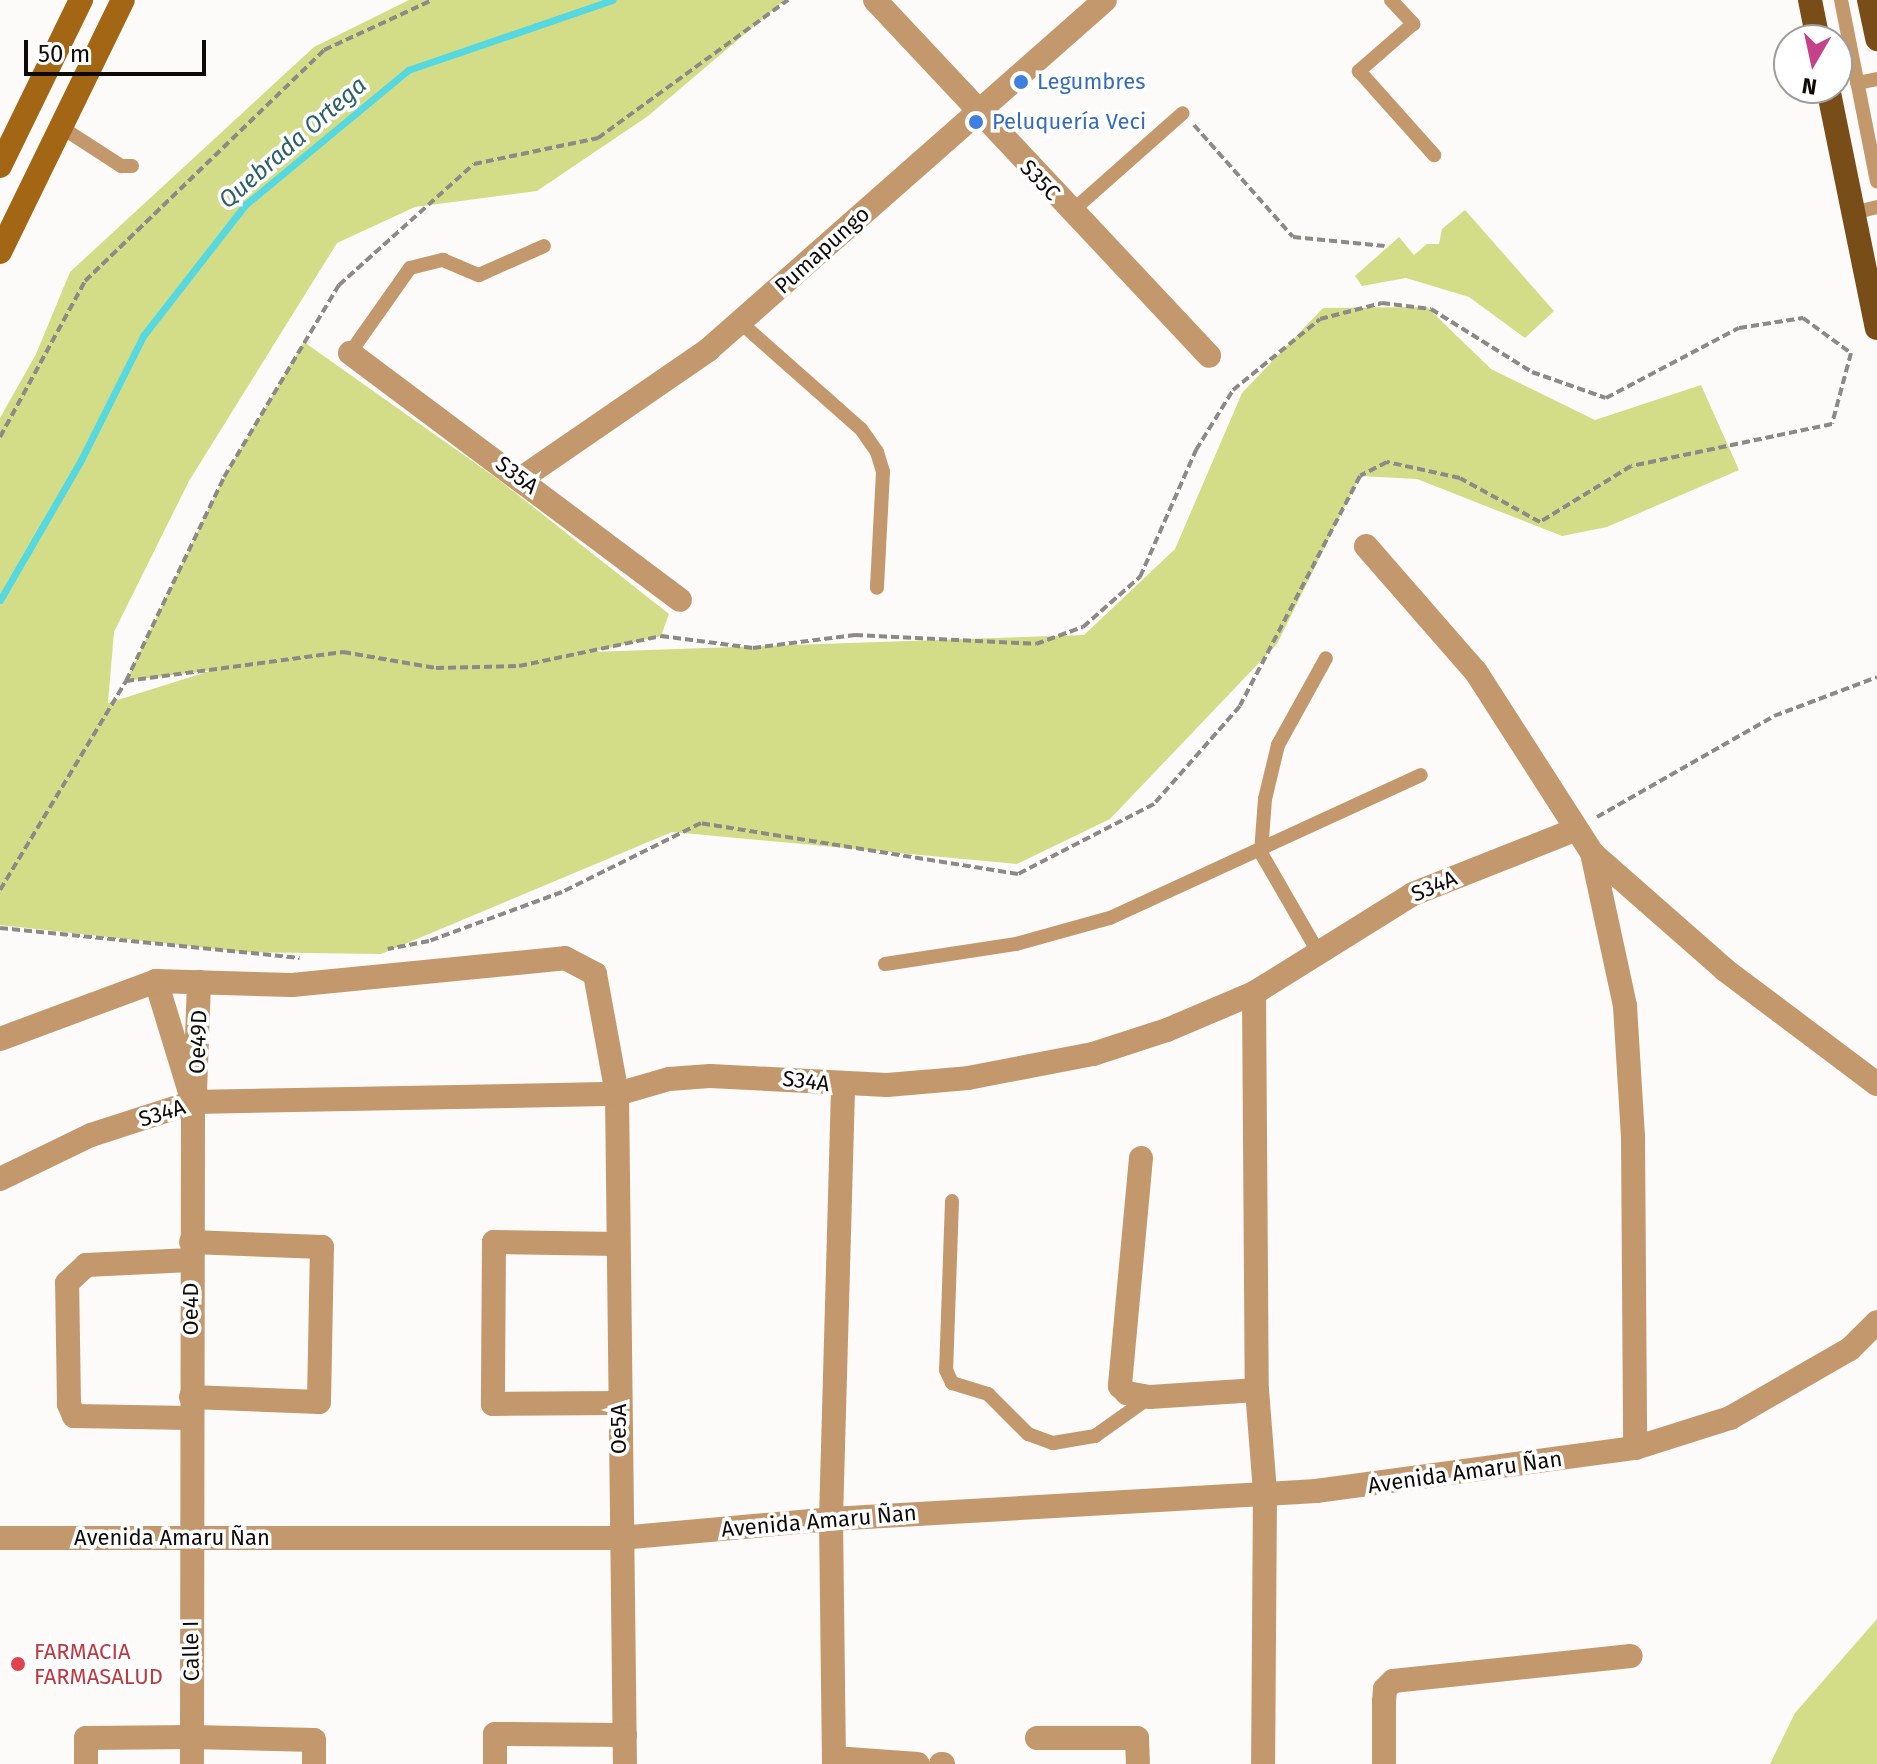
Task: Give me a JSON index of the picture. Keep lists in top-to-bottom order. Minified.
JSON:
{"streets":{"street":["S35C","Pumapungo","S35A","S34A","Oe49D","Oe4D","Oe5A","Avenida Amaru Ñan","Calle I"]},"crossings":[["S35C","Pumapungo"],["Pumapungo","S35A"],["S34A","Oe49D"],["S34A","Oe4D"],["S34A","Oe5A"],["Oe49D","Oe4D"],["Oe49D","Oe5A"],["Oe4D","Avenida Amaru Ñan"],["Oe4D","Calle I"],["Oe5A","Avenida Amaru Ñan"],["Avenida Amaru Ñan","Calle I"]],"water":["Quebrada Ortega"],"places":["Legumbres","Peluquería Veci","FARMACIA FARMASALUD"],"scale_bar":"50 m","north":"bottom"}
